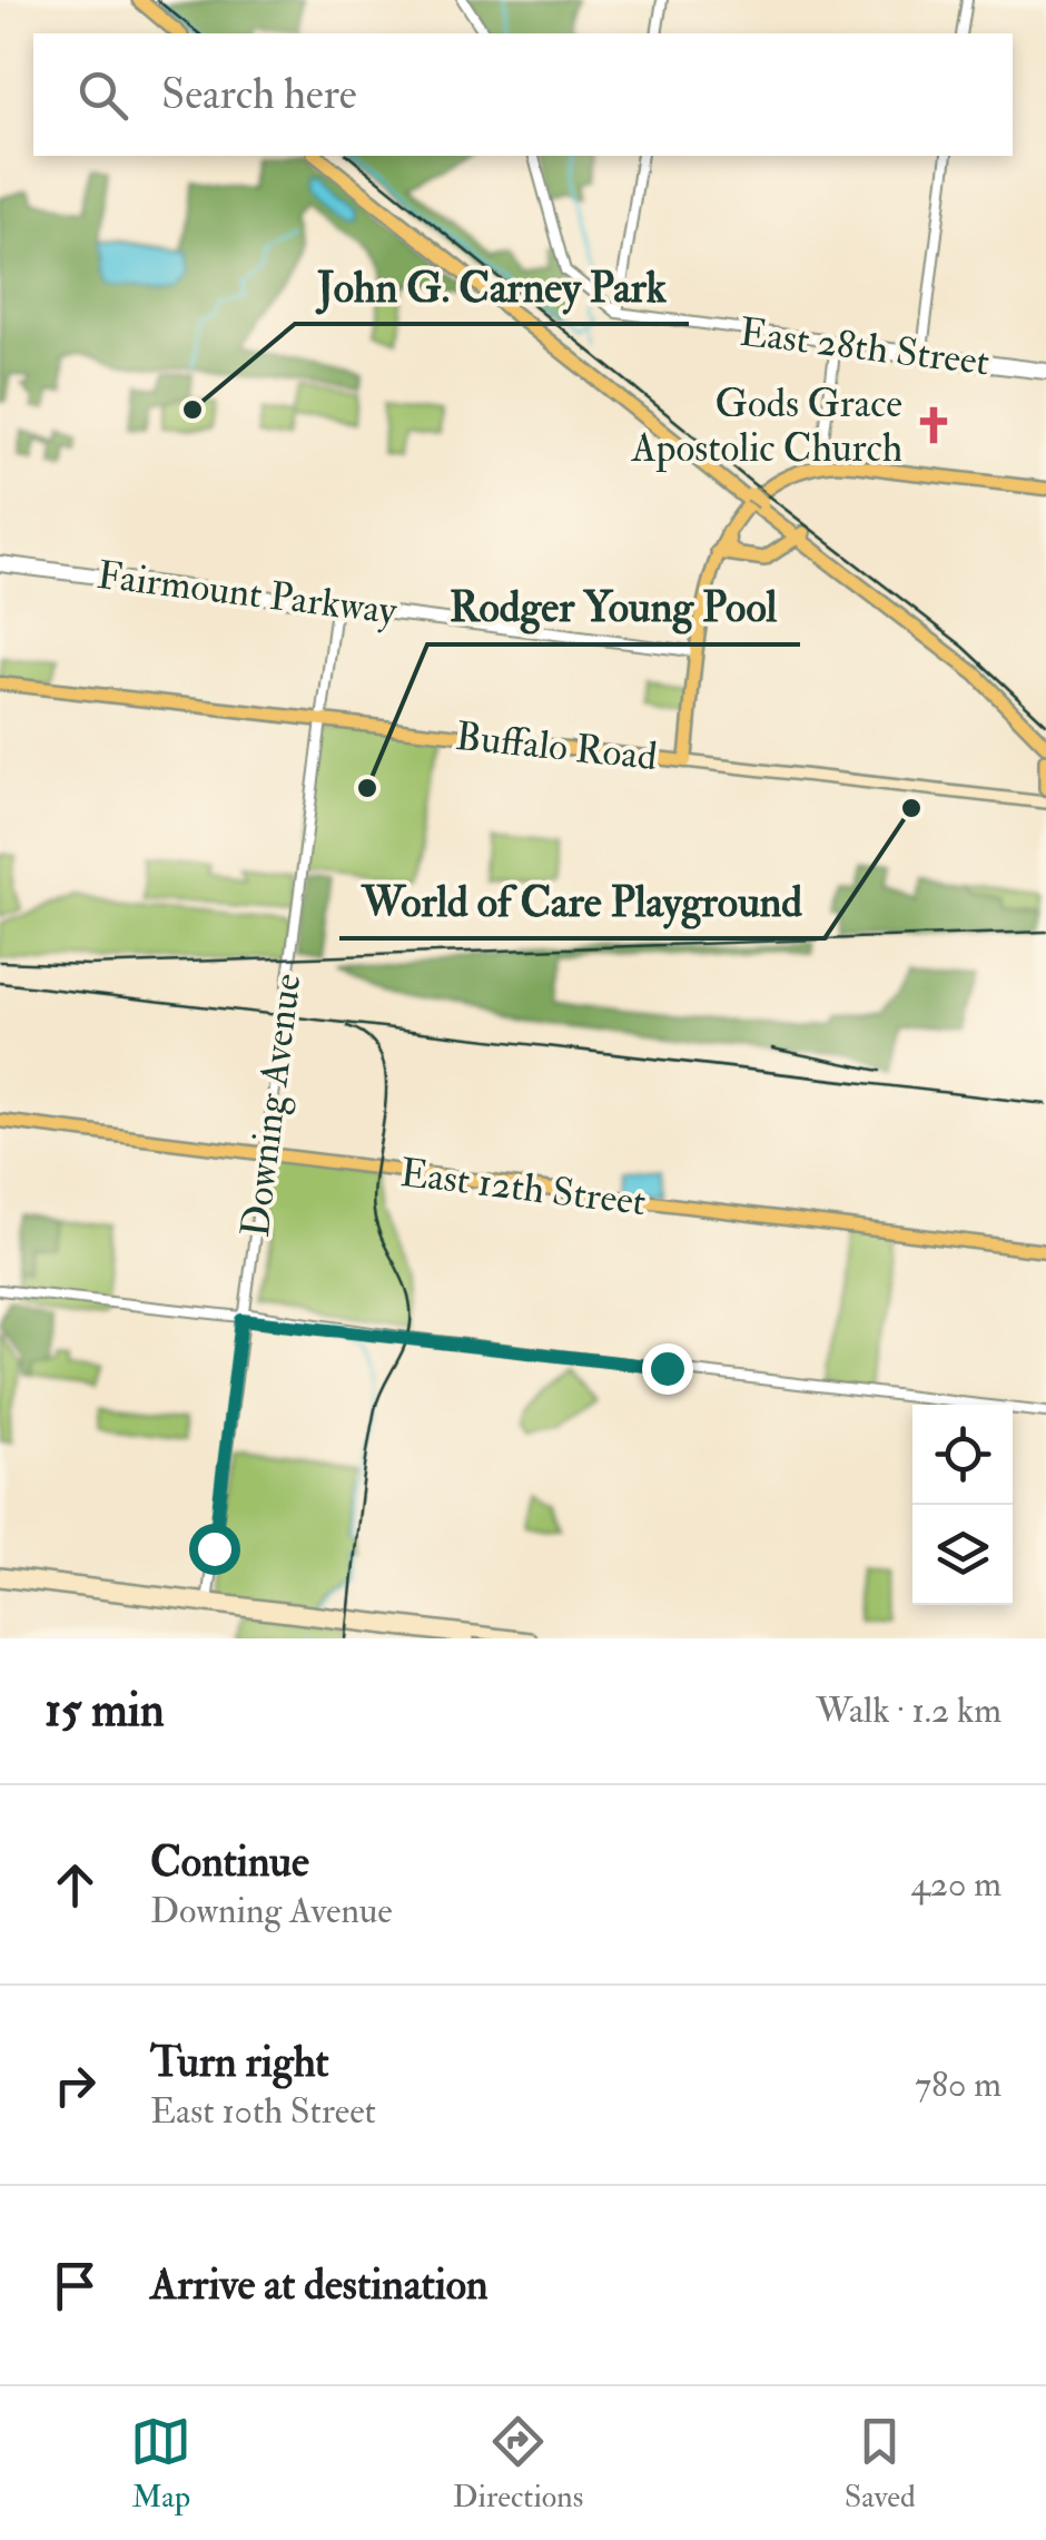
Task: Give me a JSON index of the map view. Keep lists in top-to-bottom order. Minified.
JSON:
{"streets":{"main road":["Buffalo Road","East 12th Street"],"street":["East 28th Street","Fairmount Parkway","Downing Avenue"]},"crossings":[["Fairmount Parkway","Downing Avenue"],["Buffalo Road","Downing Avenue"],["Downing Avenue","East 12th Street"]],"places":{"other":["John G. Carney Park","Rodger Young Pool","World of Care Playground"],"church":["Gods Grace Apostolic Church"]},"page":{"search":"Search here","heading":["15 min","Walk · 1.2 km"],"list":[["Continue","Downing Avenue","420 m"],["Turn right","East 10th Street","780 m"],"Arrive at destination"],"nav":["Map","Directions","Saved"]}}
